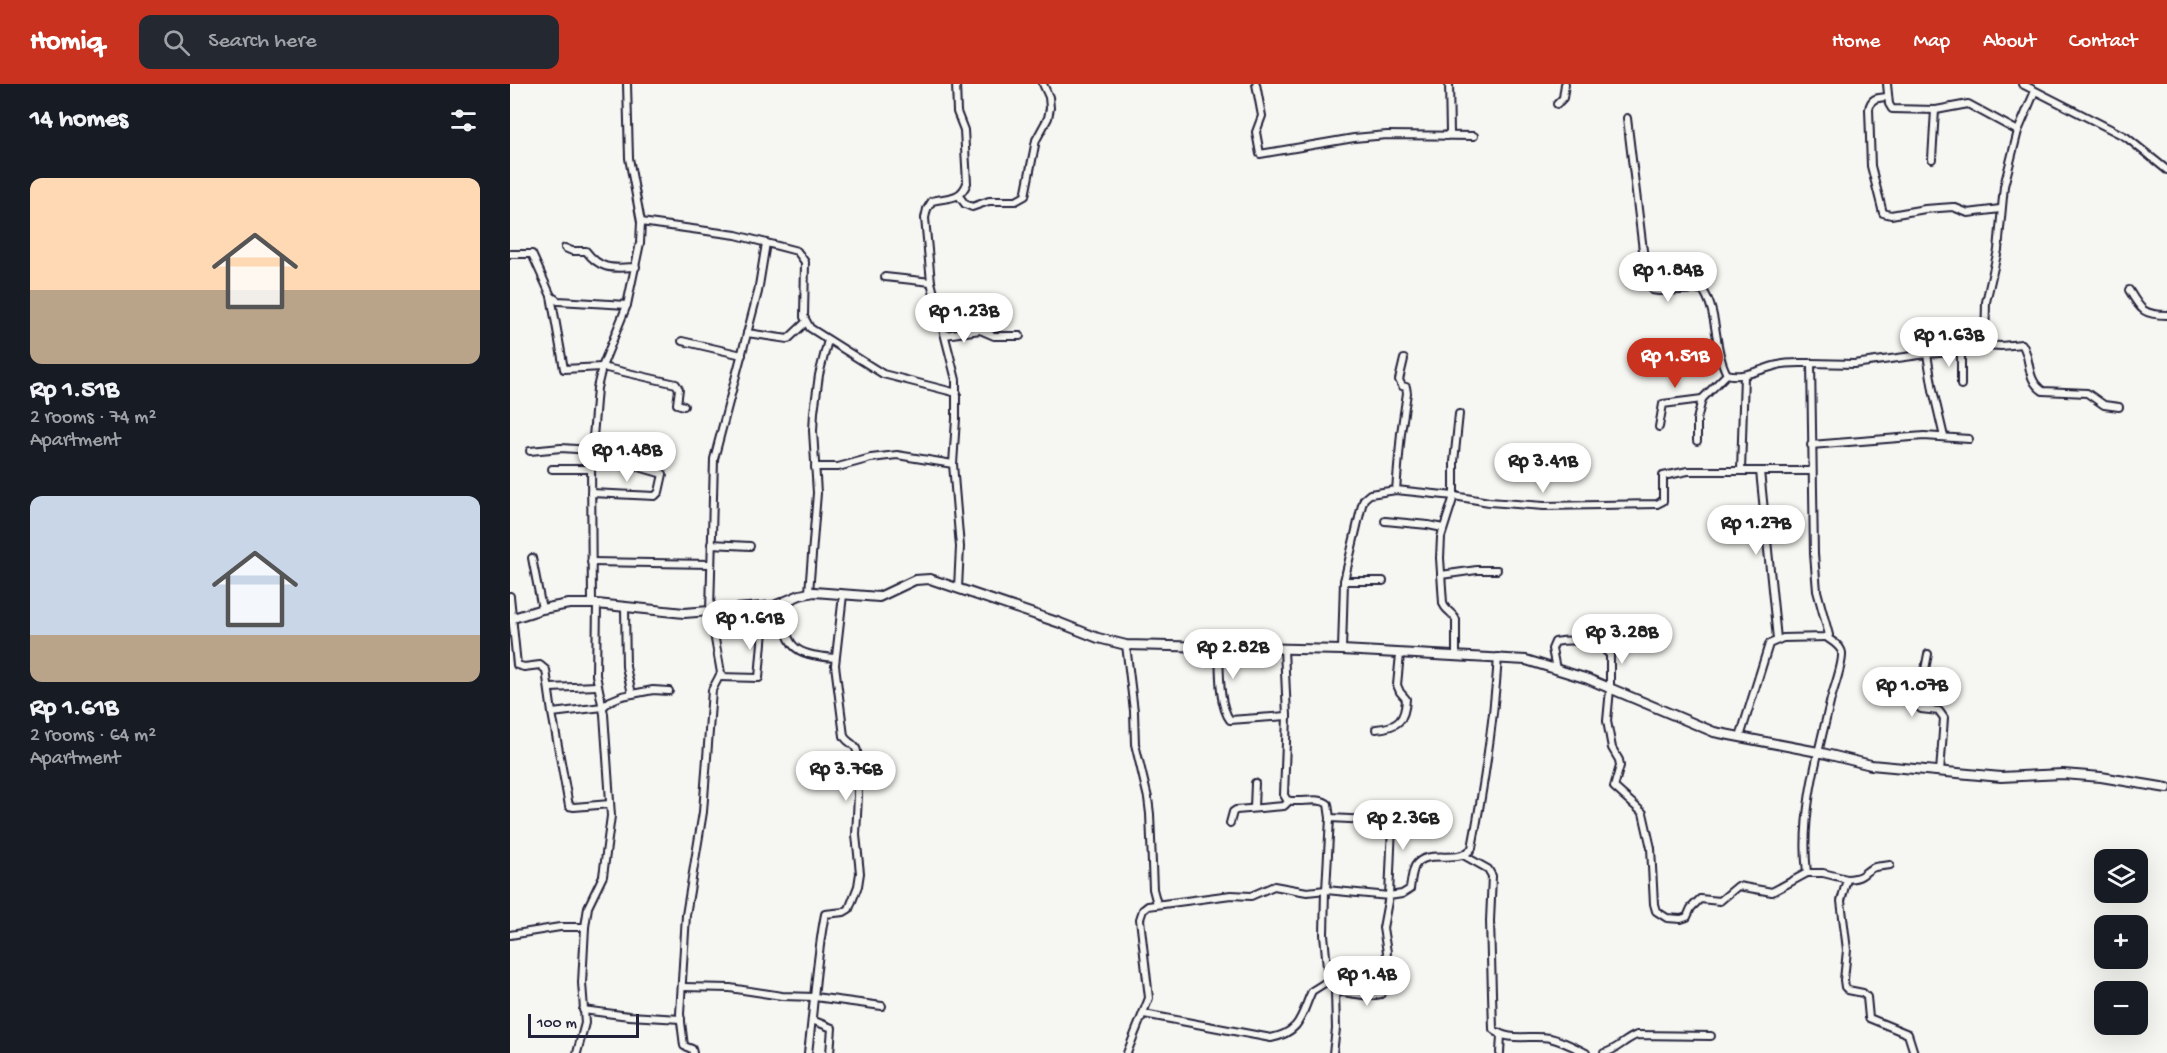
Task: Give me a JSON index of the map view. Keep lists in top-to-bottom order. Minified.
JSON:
{"scale_bar":"100 m","page":{"header":"Homiq","search":"Search here","nav":["Home","Map","About","Contact"],"heading":"14 homes","list":[{"name":"Rp 1.51B","note":"2 rooms · 74 m² · Apartment"},{"name":"Rp 1.61B","note":"2 rooms · 64 m² · Apartment"}],"price":["Rp 1.84B","Rp 1.23B","Rp 1.63B","Rp 1.51B","Rp 1.48B","Rp 3.41B","Rp 1.27B","Rp 1.61B","Rp 3.28B","Rp 2.82B","Rp 1.07B","Rp 3.76B","Rp 2.36B","Rp 1.4B"],"map_buttons":["+","−"],"scale":"100 m"}}
